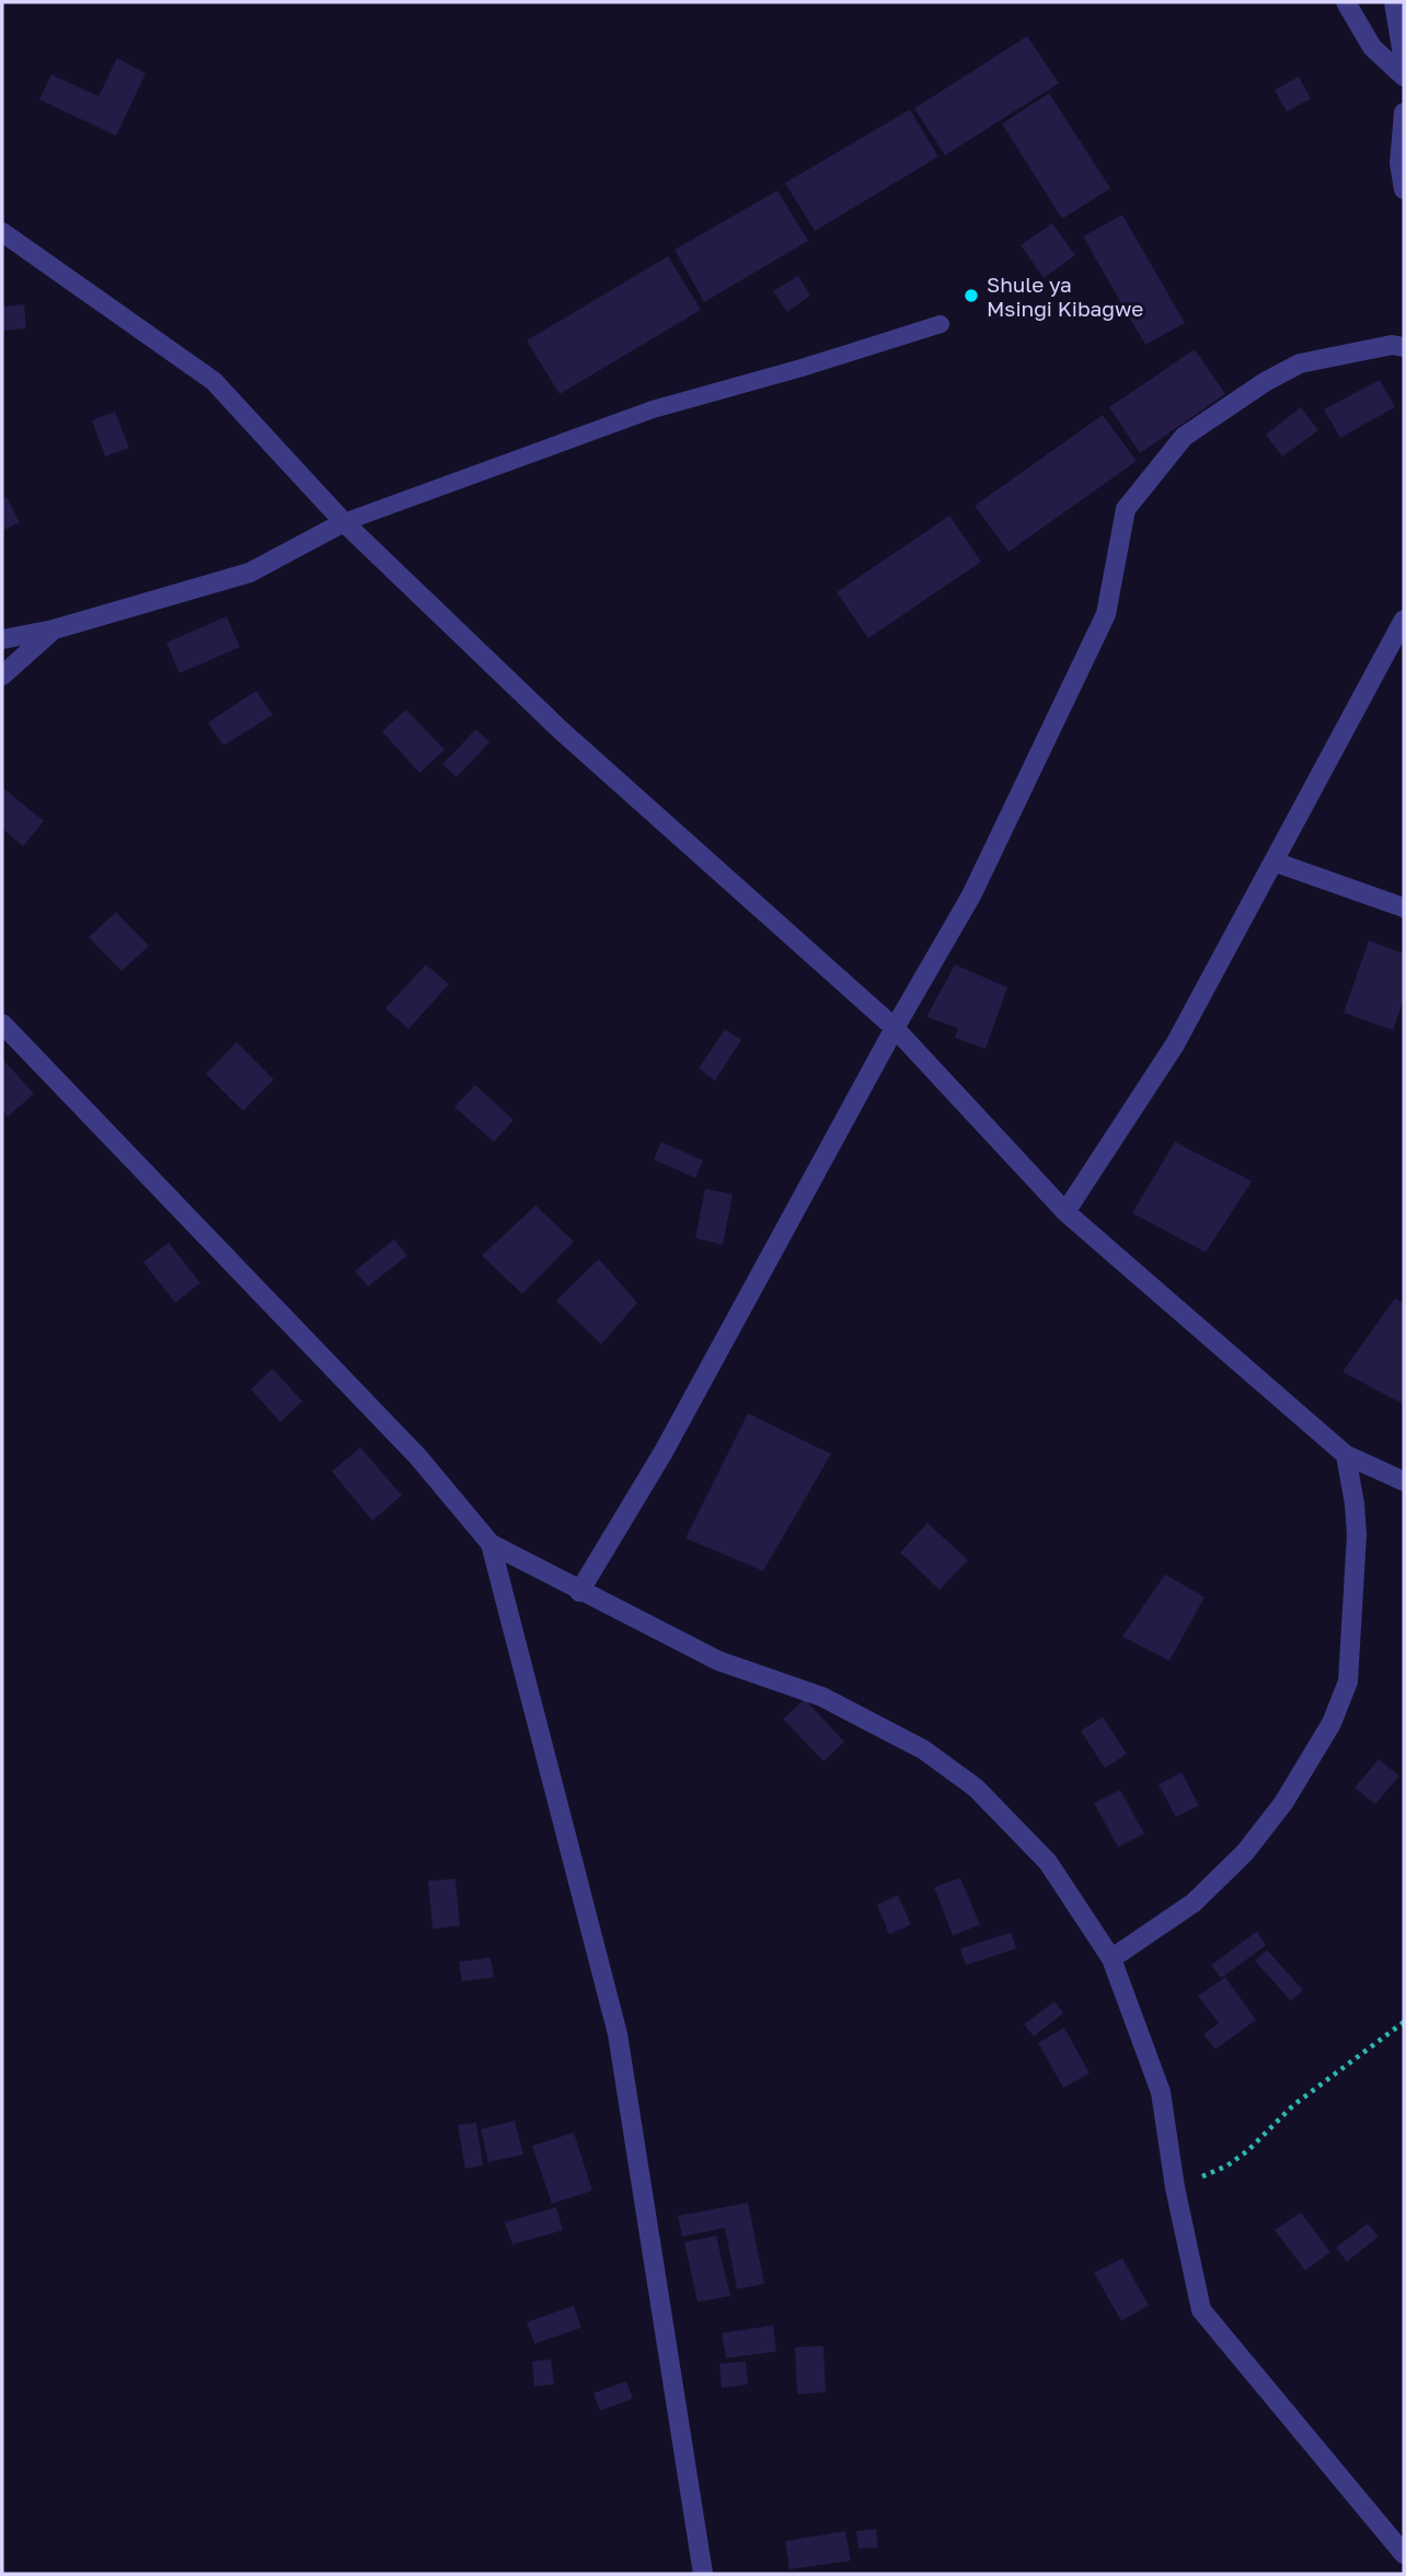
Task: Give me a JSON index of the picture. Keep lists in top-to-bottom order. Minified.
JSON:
{"places":["Shule ya Msingi Kibagwe"]}
